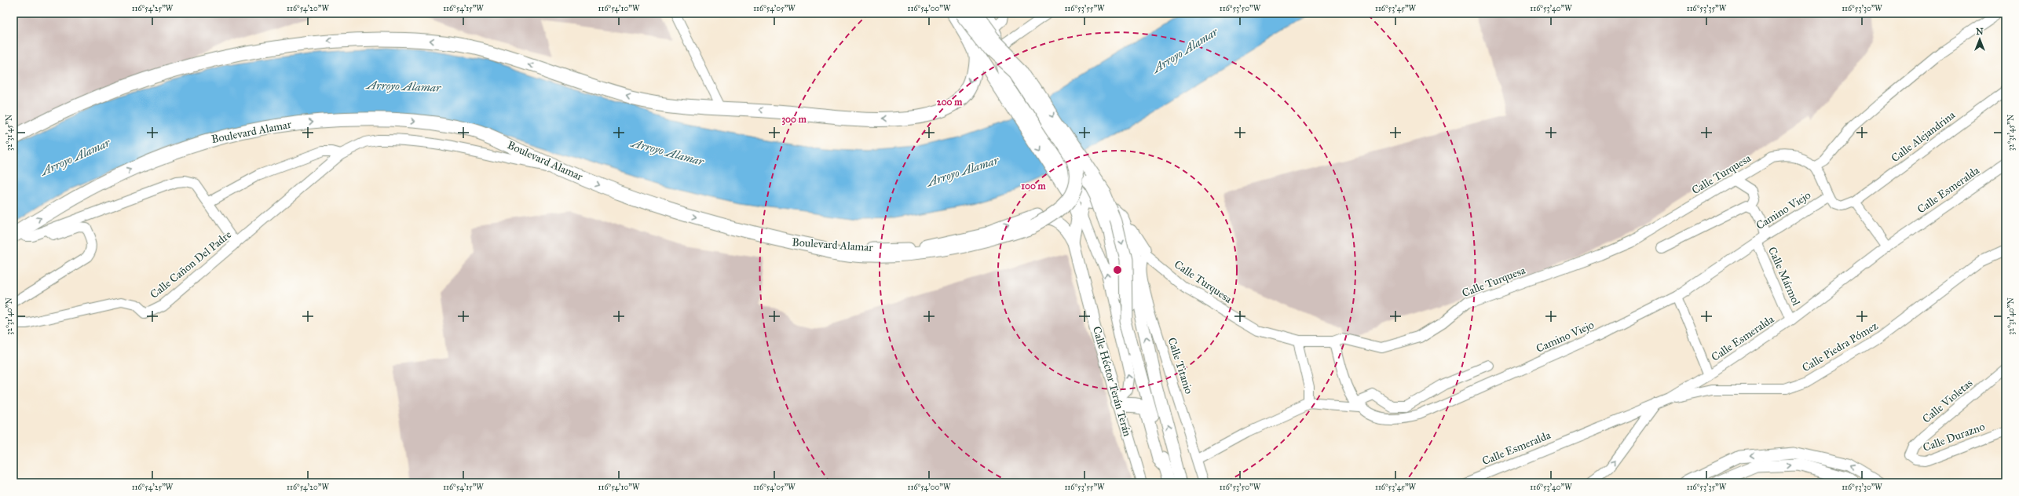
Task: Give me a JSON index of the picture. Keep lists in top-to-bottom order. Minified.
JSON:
{"streets":{"highway":["Boulevard Alamar"],"main road":["Calle Héctor Terán Terán"],"street":["Calle Alejandrina","Calle Turquesa","Calle Esmeralda","Camino Viejo","Calle Cañon Del Padre","Calle Mármol","Calle Piedra Pómez","Calle Titanio","Calle Violetas","Calle Durazno"]},"crossings":[["Boulevard Alamar","Calle Cañon Del Padre"],["Boulevard Alamar","Calle Héctor Terán Terán"],["Calle Alejandrina","Camino Viejo"],["Calle Turquesa","Calle Titanio"],["Calle Esmeralda","Calle Mármol"],["Calle Esmeralda","Calle Piedra Pómez"],["Camino Viejo","Calle Mármol"],["Calle Violetas","Calle Durazno"]],"water":["Arroyo Alamar"],"north":"top","coordinates":["116°54'25\"W","116°54'20\"W","116°54'15\"W","116°54'10\"W","116°54'05\"W","116°54'00\"W","116°53'55\"W","116°53'50\"W","116°53'45\"W","116°53'40\"W","116°53'35\"W","116°53'30\"W","32°31'45\"N","32°31'40\"N"],"rings":["200 m","300 m","100 m"]}
